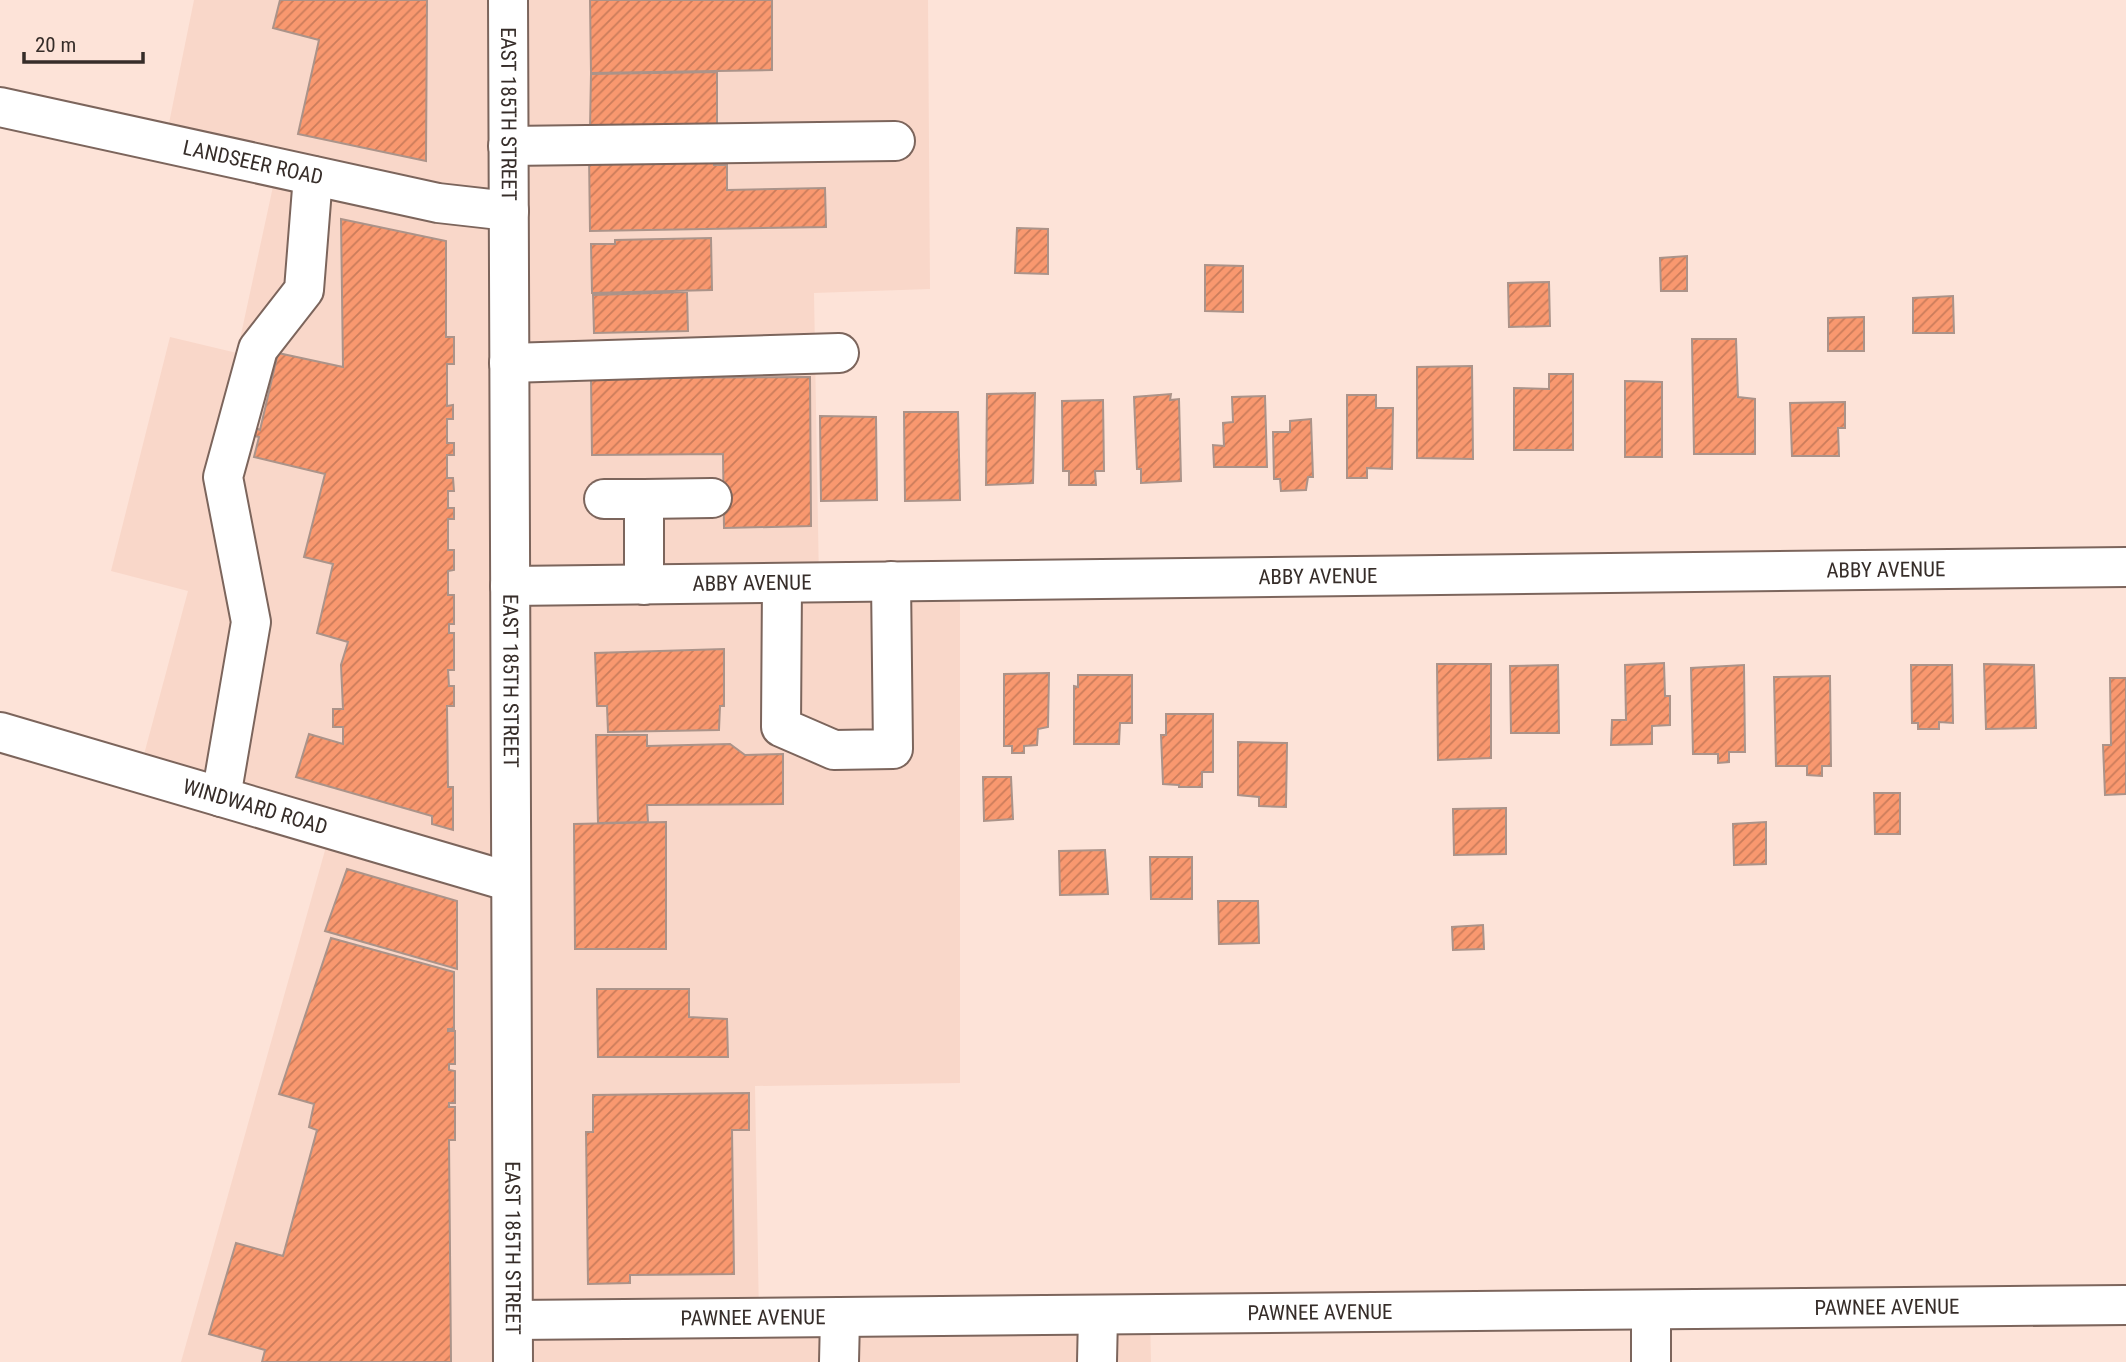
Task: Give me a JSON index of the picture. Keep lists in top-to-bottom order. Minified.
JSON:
{"streets":{"street":["EAST 185TH STREET","LANDSEER ROAD","ABBY AVENUE","WINDWARD ROAD","PAWNEE AVENUE"]},"crossings":[["EAST 185TH STREET","LANDSEER ROAD"],["EAST 185TH STREET","ABBY AVENUE"],["EAST 185TH STREET","WINDWARD ROAD"],["EAST 185TH STREET","PAWNEE AVENUE"]],"scale_bar":"20 m"}
